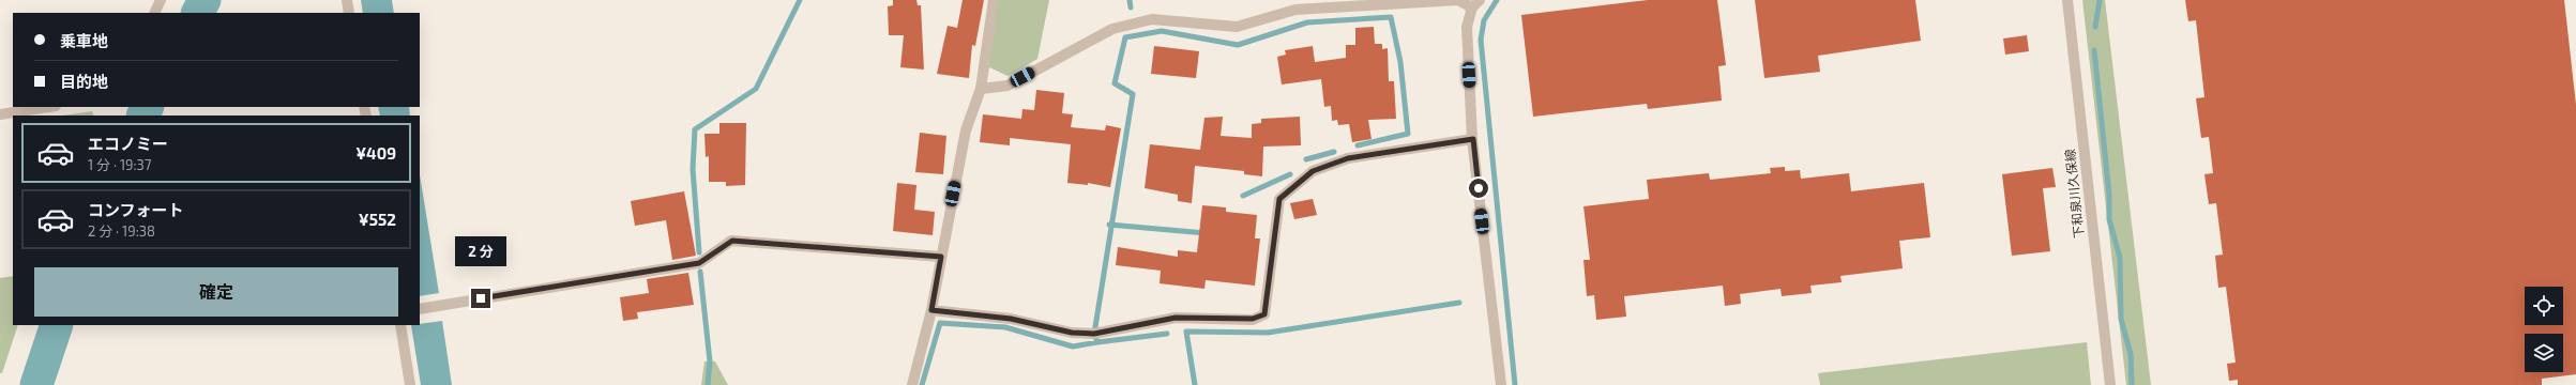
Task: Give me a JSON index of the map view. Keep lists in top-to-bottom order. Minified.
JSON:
{"streets":{"street":["下和泉川久保線"]},"page":{"banner":["乗車地","目的地"],"list":[{"name":"エコノミー","note":"1 分 · 19:37","value":"¥409"},{"name":"コンフォート","note":"2 分 · 19:38","value":"¥552"}],"bubble":"2 分","buttons":"確定"}}
